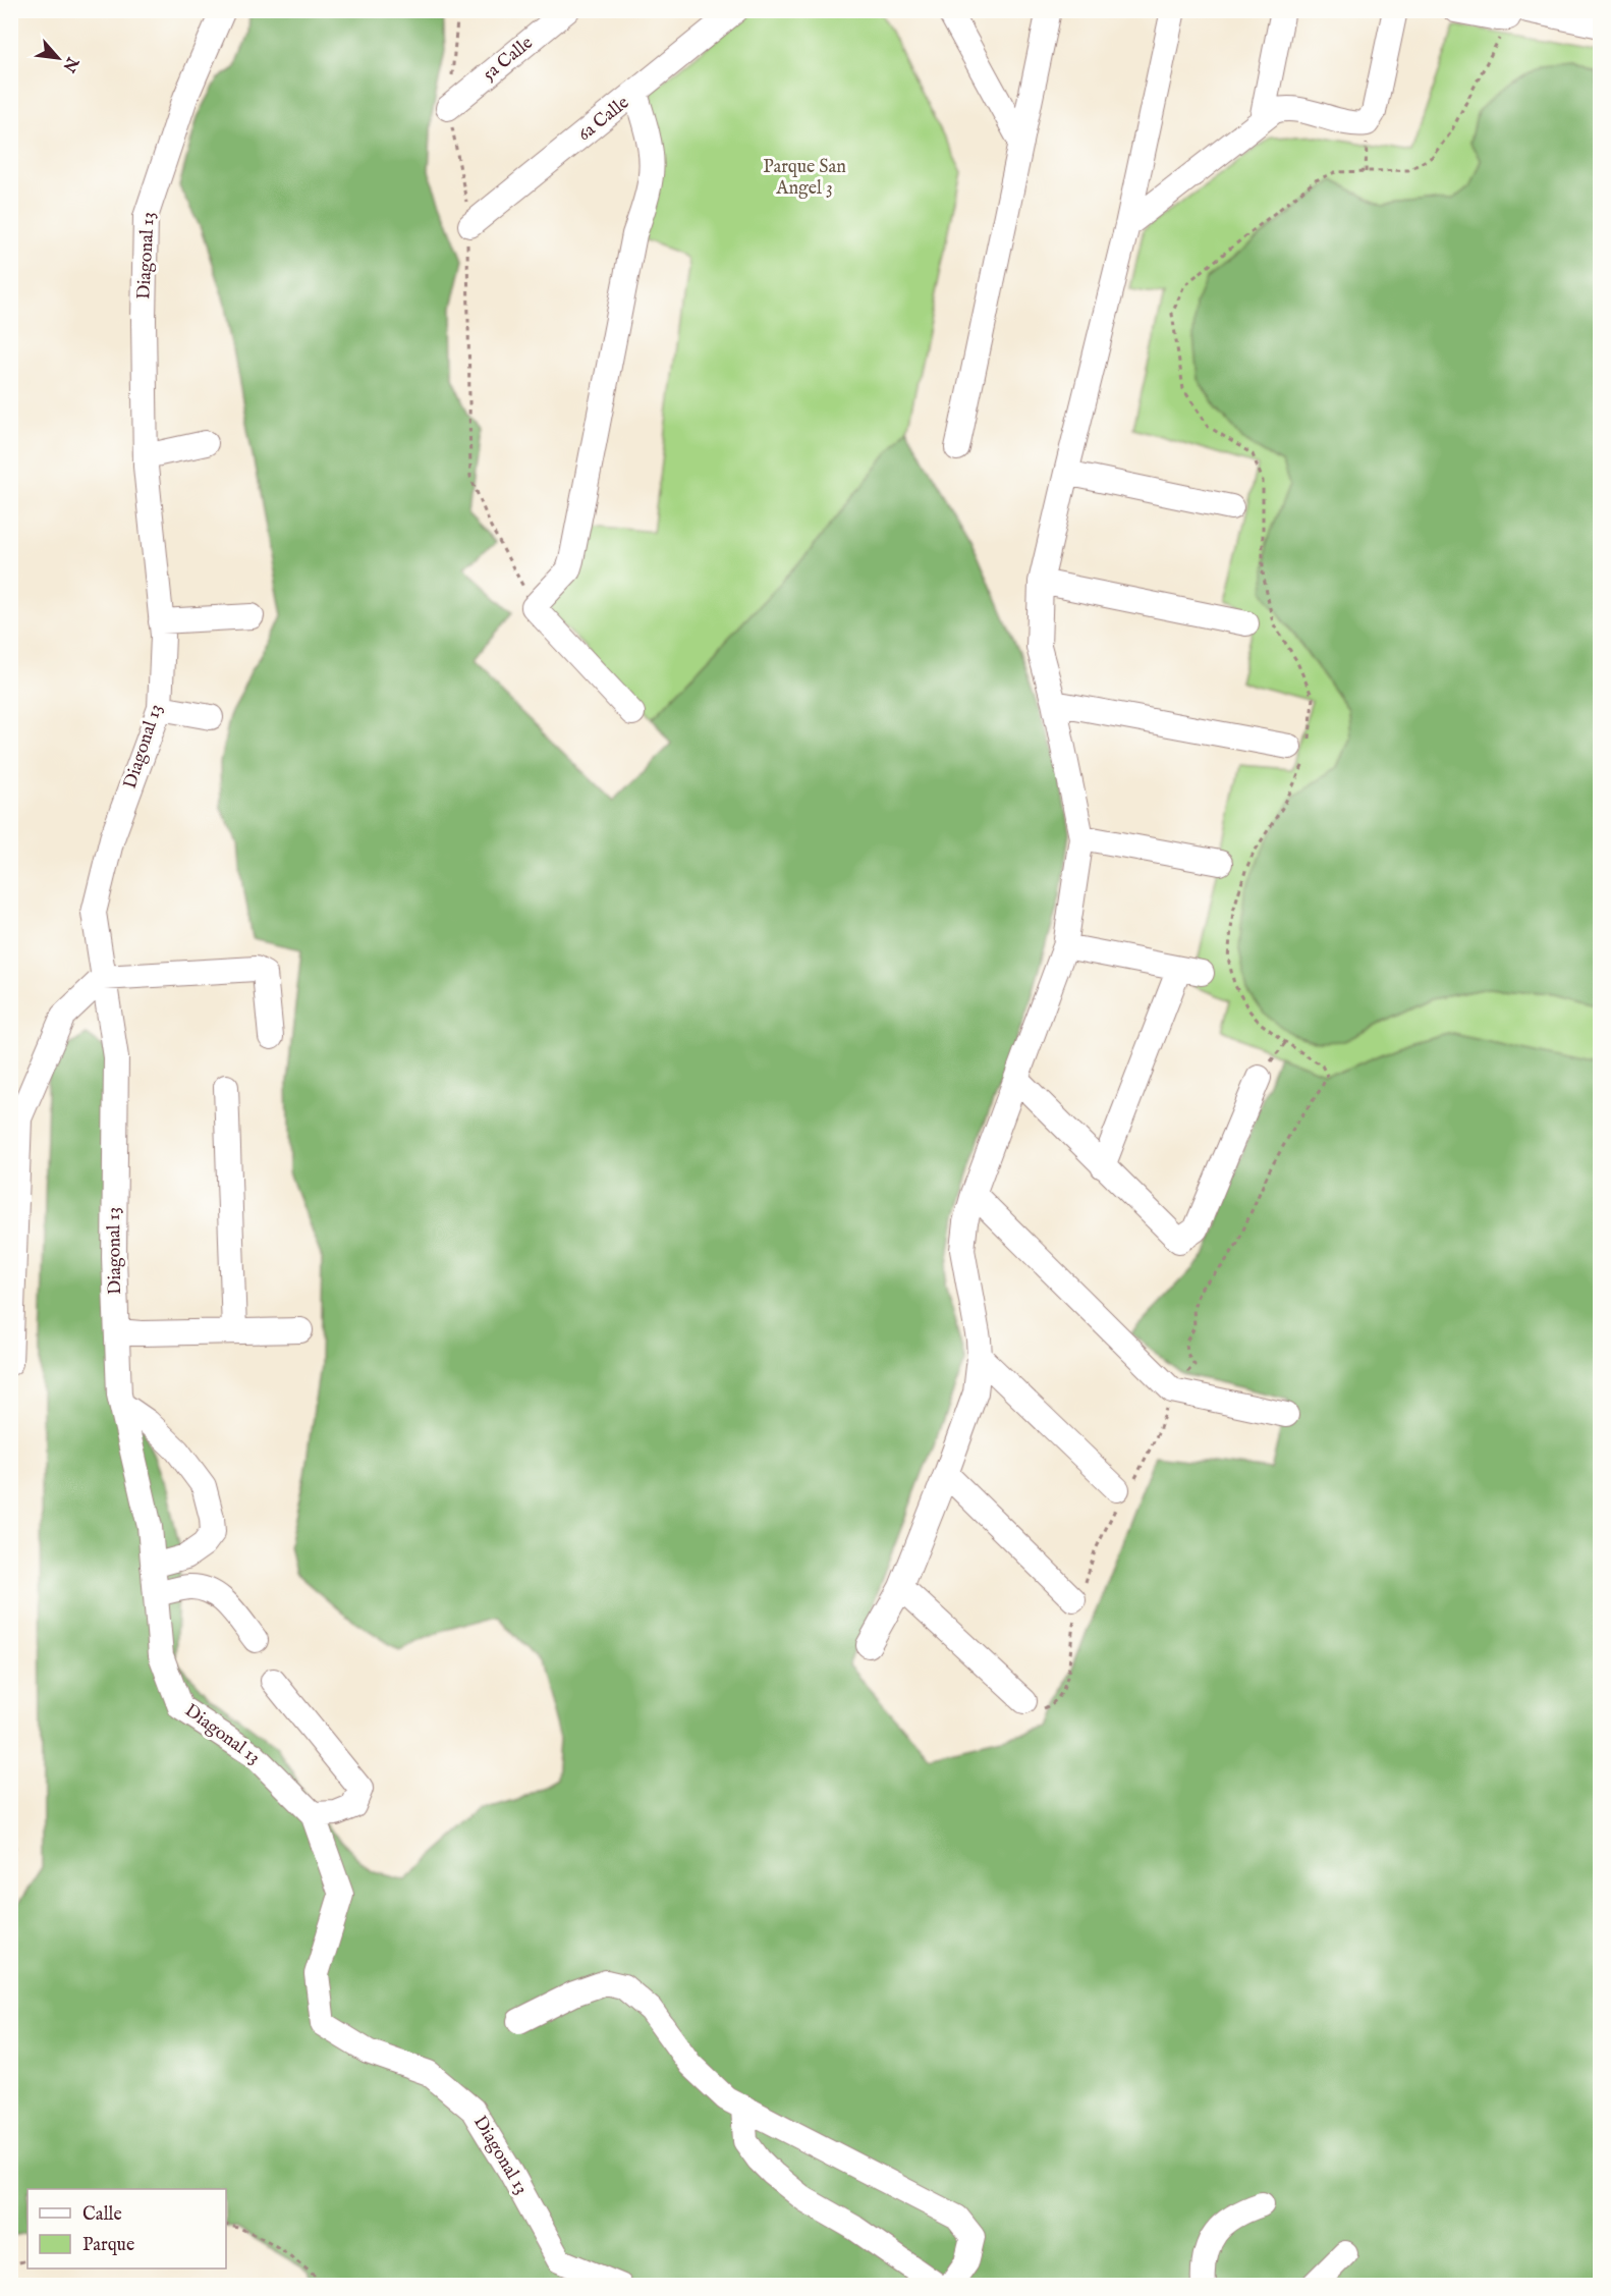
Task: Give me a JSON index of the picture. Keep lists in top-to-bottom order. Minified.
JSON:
{"streets":{"street":["5a Calle","6a Calle","Diagonal 13"]},"parks":["Parque San Angel 3"],"legend":["Calle","Parque"],"north":"bottom right"}
